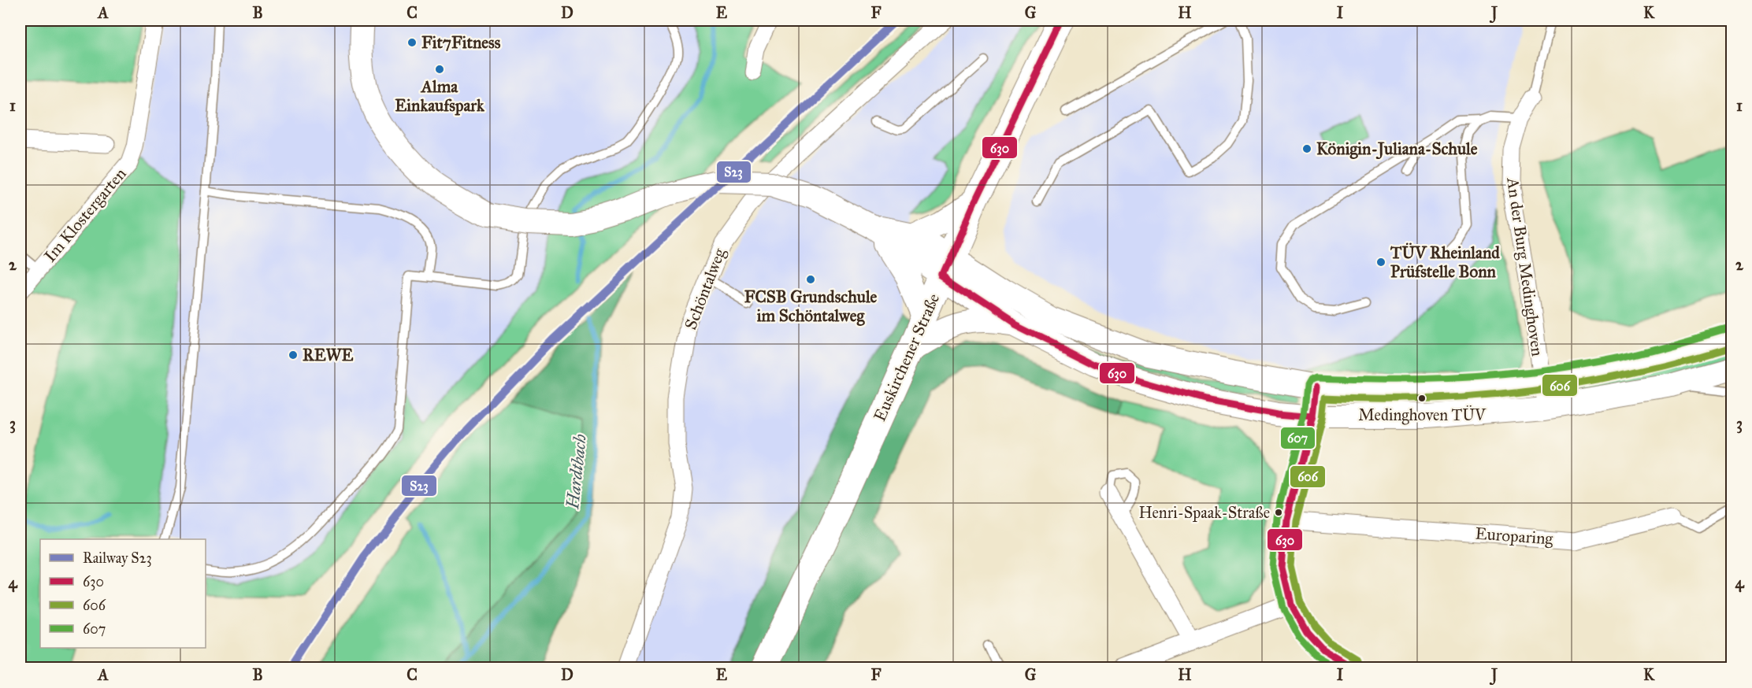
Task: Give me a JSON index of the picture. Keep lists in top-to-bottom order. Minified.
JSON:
{"streets":{"main road":["Euskirchener Straße"],"street":["Im Klostergarten","An der Burg Medinghoven","Schöntalweg","Europaring"]},"water":["Hardtbach"],"places":["Fit7Fitness","Alma Einkaufspark","Königin-Juliana-Schule","TÜV Rheinland Prüfstelle Bonn","FCSB Grundschule im Schöntalweg","REWE","Medinghoven TÜV","Henri-Spaak-Straße"],"lines":["rail line S23","transit line 630","transit line 607","transit line 606"],"legend":["Railway S23","630","606","607"],"grid":{"columns":["A","B","C","D","E","F","G","H","I","J","K"],"rows":["1","2","3","4"]}}
